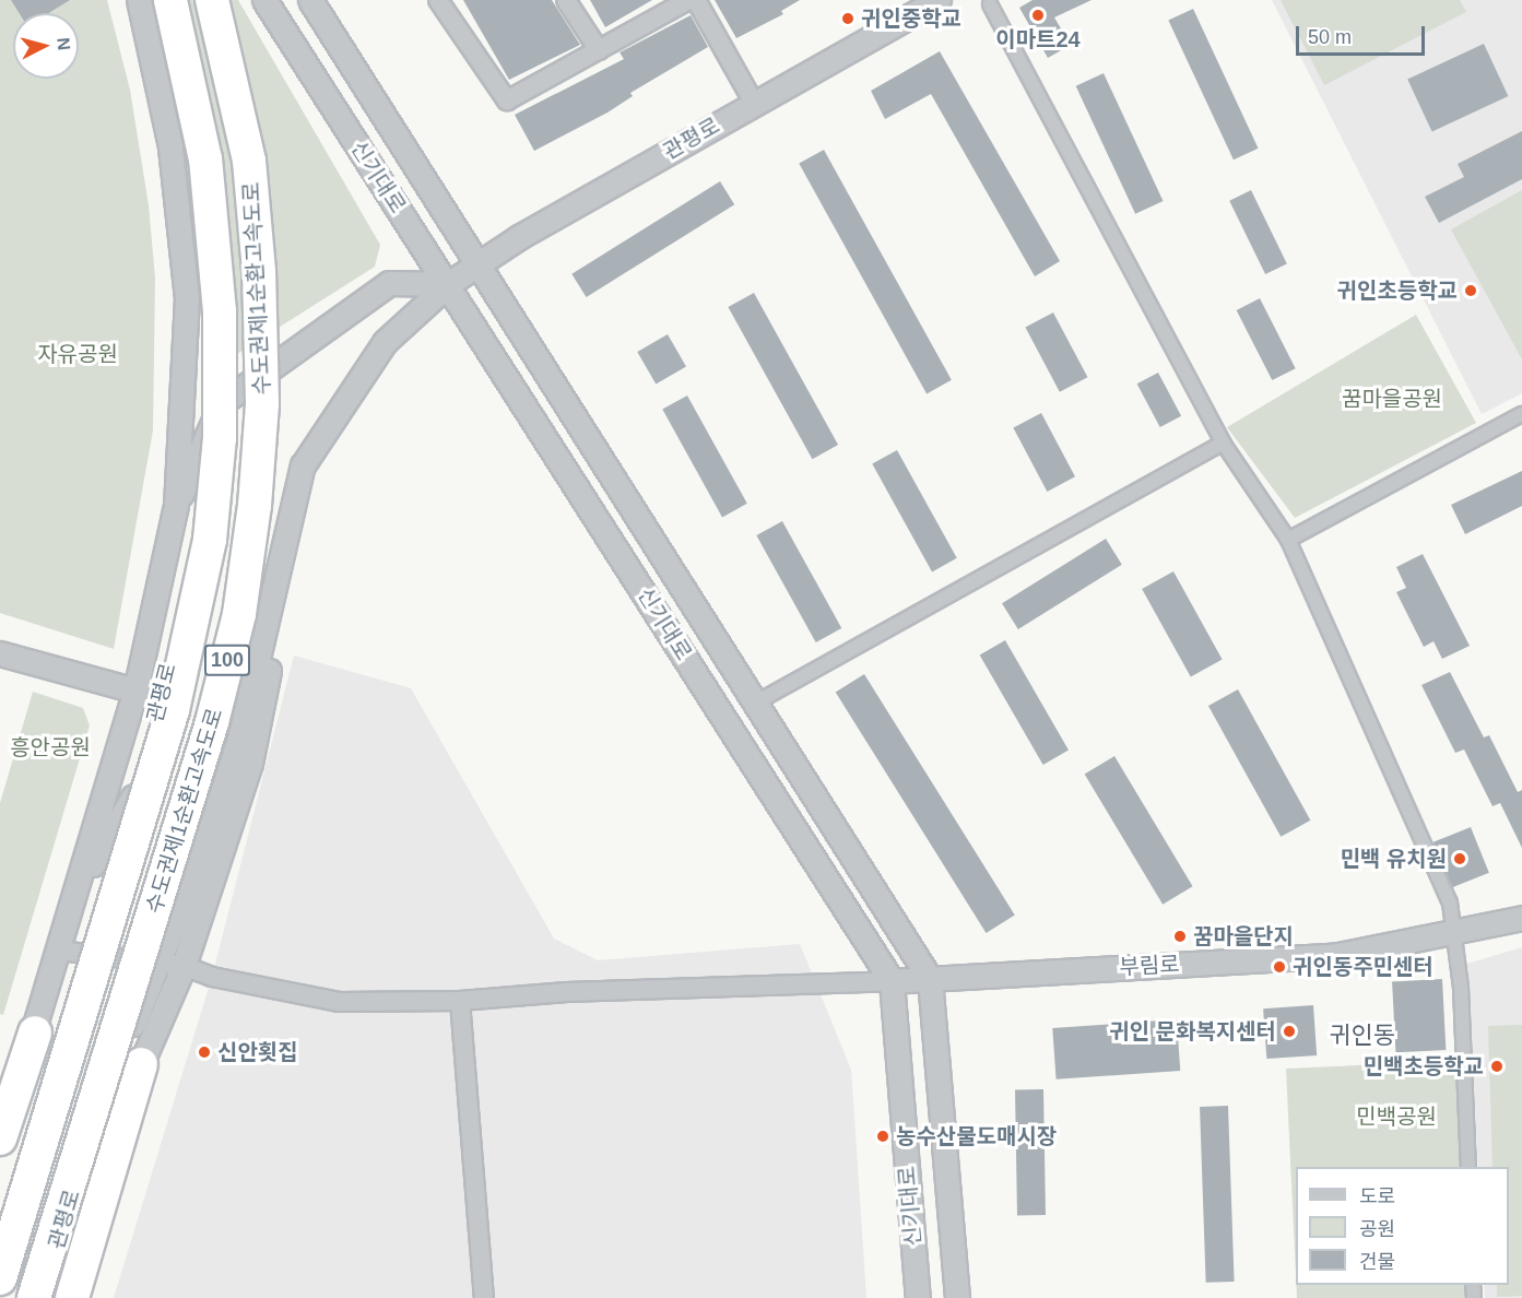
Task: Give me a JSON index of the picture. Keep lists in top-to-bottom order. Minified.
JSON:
{"streets":{"highway":["수도권제1순환고속도로","100"],"street":["관평로","신기대로","부림로"]},"crossings":[["관평로","신기대로"],["신기대로","부림로"]],"districts":["귀인동"],"parks":["자유공원","꿈마을공원","흥안공원","민백공원"],"places":["이마트24","귀인중학교","귀인초등학교","민백 유치원","꿈마을단지","귀인동주민센터","귀인 문화복지센터","신안횟집","민백초등학교","농수산물도매시장"],"legend":["도로","공원","건물"],"scale_bar":"50 m","north":"right"}
